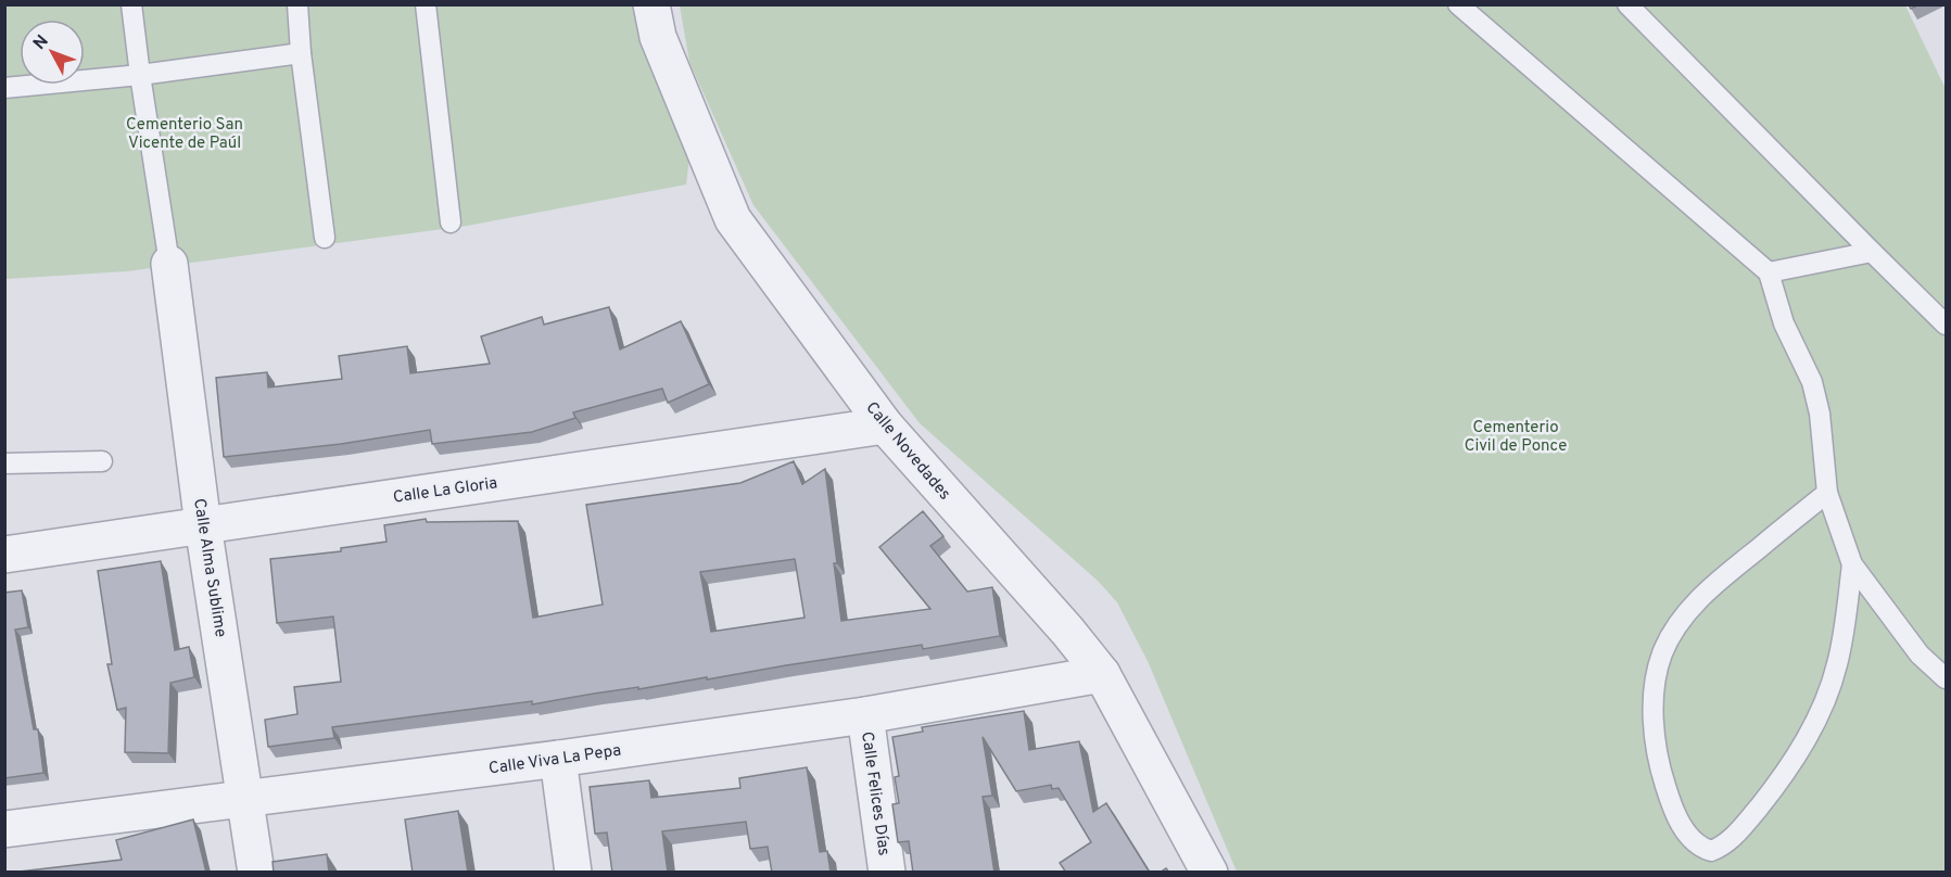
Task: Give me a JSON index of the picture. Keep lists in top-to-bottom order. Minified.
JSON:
{"streets":{"street":["Calle Novedades","Calle La Gloria","Calle Alma Sublime","Calle Viva La Pepa","Calle Felices Días"]},"crossings":[["Calle Novedades","Calle La Gloria"],["Calle Novedades","Calle Viva La Pepa"],["Calle La Gloria","Calle Alma Sublime"],["Calle Alma Sublime","Calle Viva La Pepa"],["Calle Viva La Pepa","Calle Felices Días"]],"parks":["Cementerio San Vicente de Paúl","Cementerio Civil de Ponce"],"north":"top left"}
